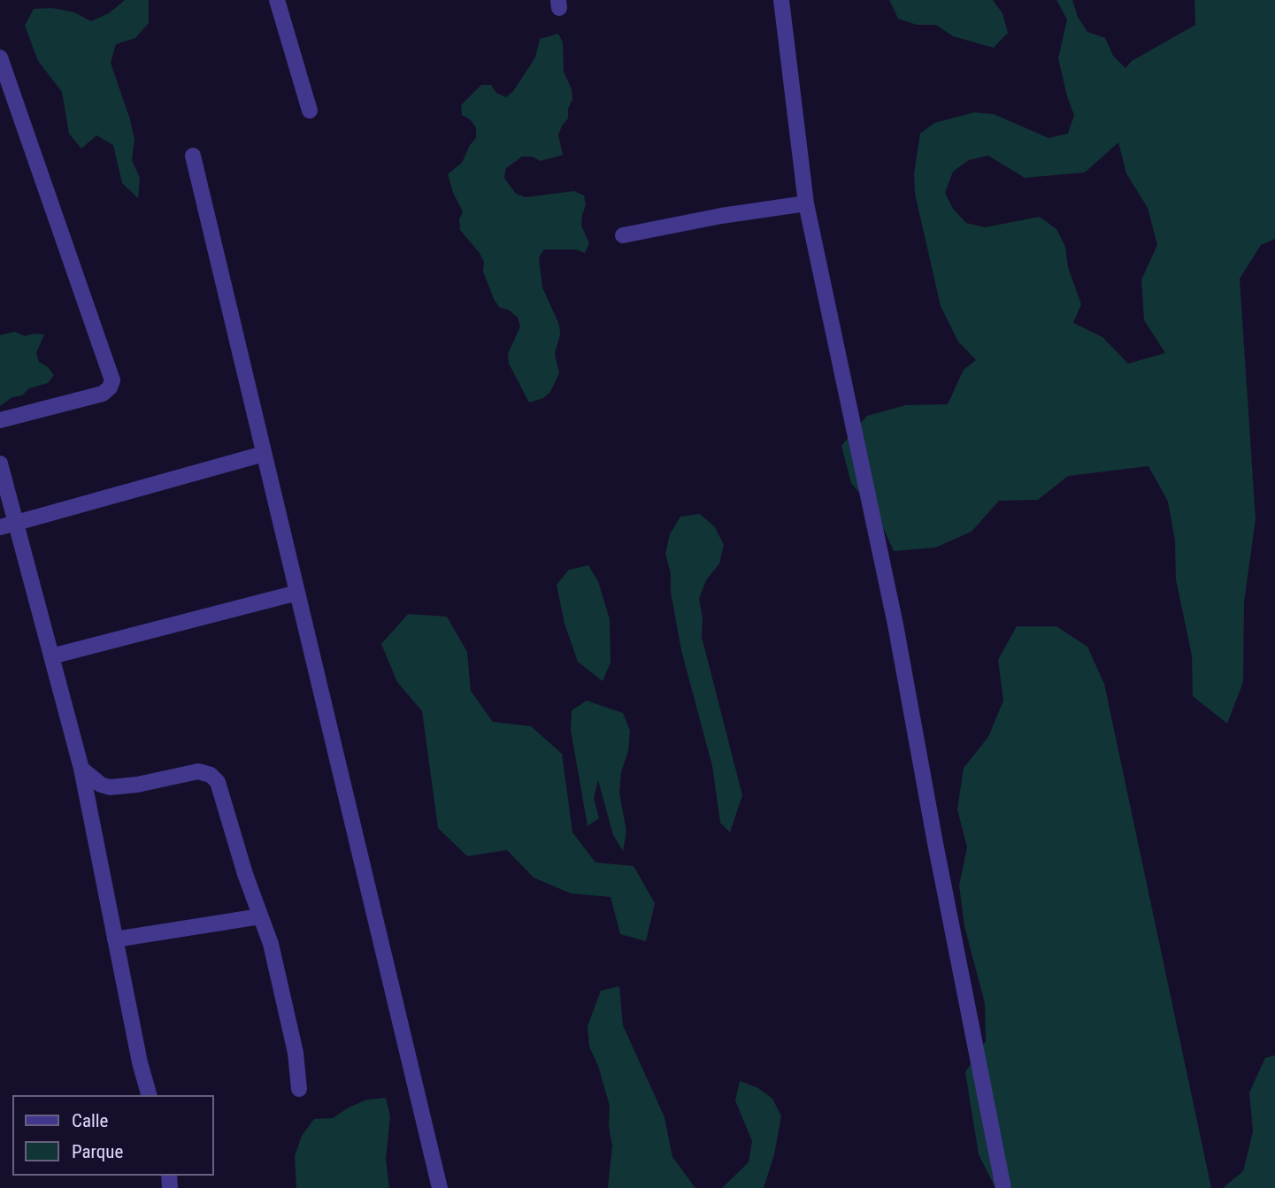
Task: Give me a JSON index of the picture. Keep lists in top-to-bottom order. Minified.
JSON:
{"legend":["Calle","Parque"]}
